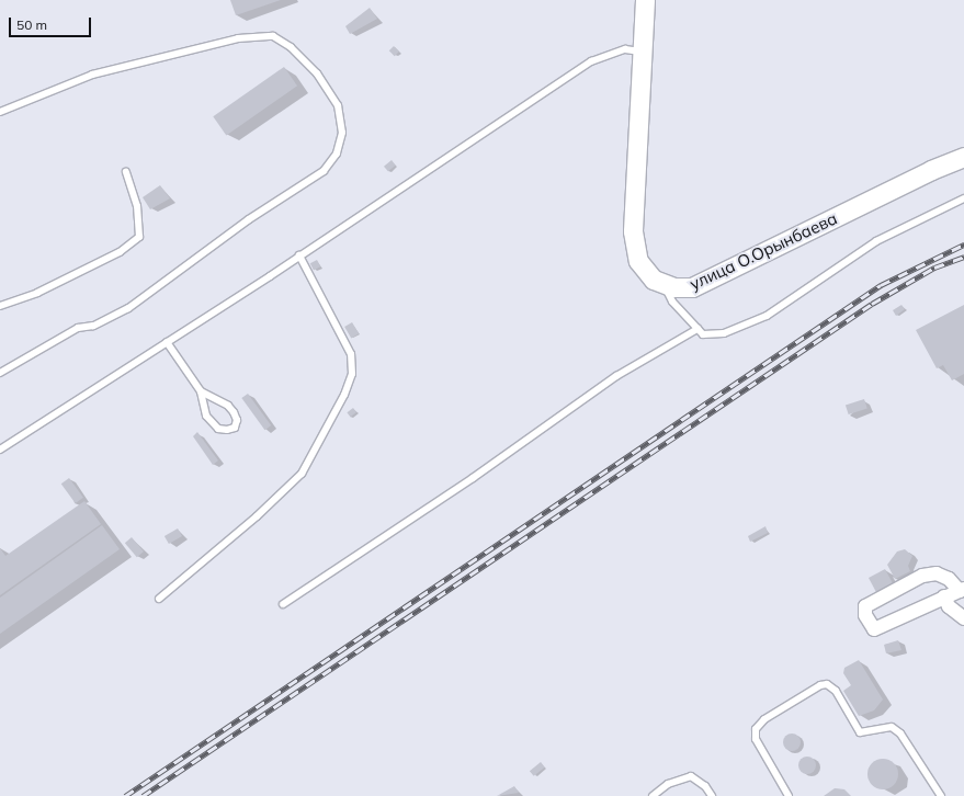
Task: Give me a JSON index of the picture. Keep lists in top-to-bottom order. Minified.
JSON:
{"streets":{"street":["улица О.Орынбаева"]},"scale_bar":"50 m"}
